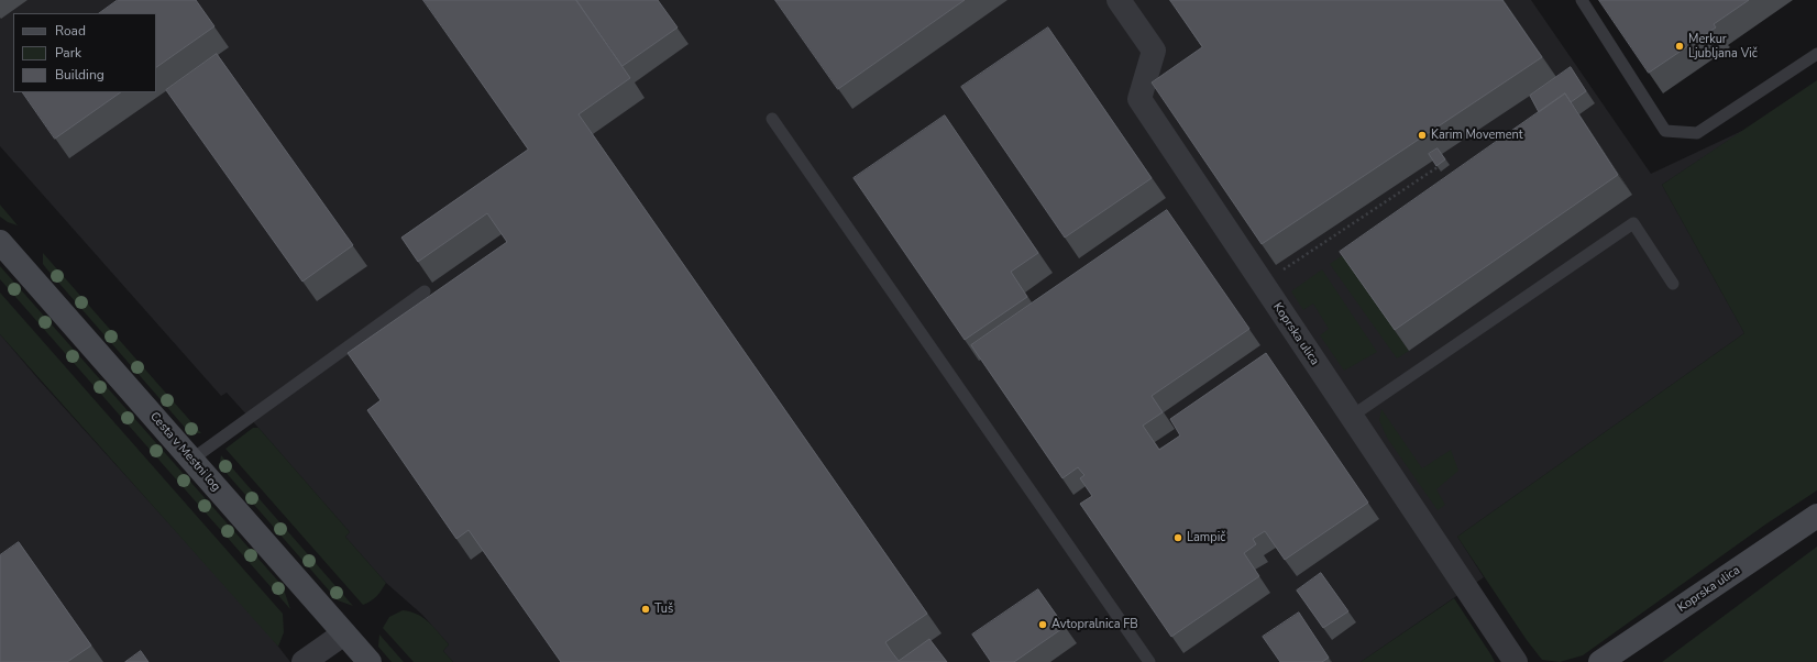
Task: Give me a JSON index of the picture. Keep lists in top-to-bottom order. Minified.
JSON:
{"streets":{"street":["Koprska ulica","Cesta v Mestni log"]},"places":["Merkur Ljubljana Vič","Karim Movement","Lampič","Tuš","Avtopralnica FB"],"legend":["Road","Park","Building"]}
